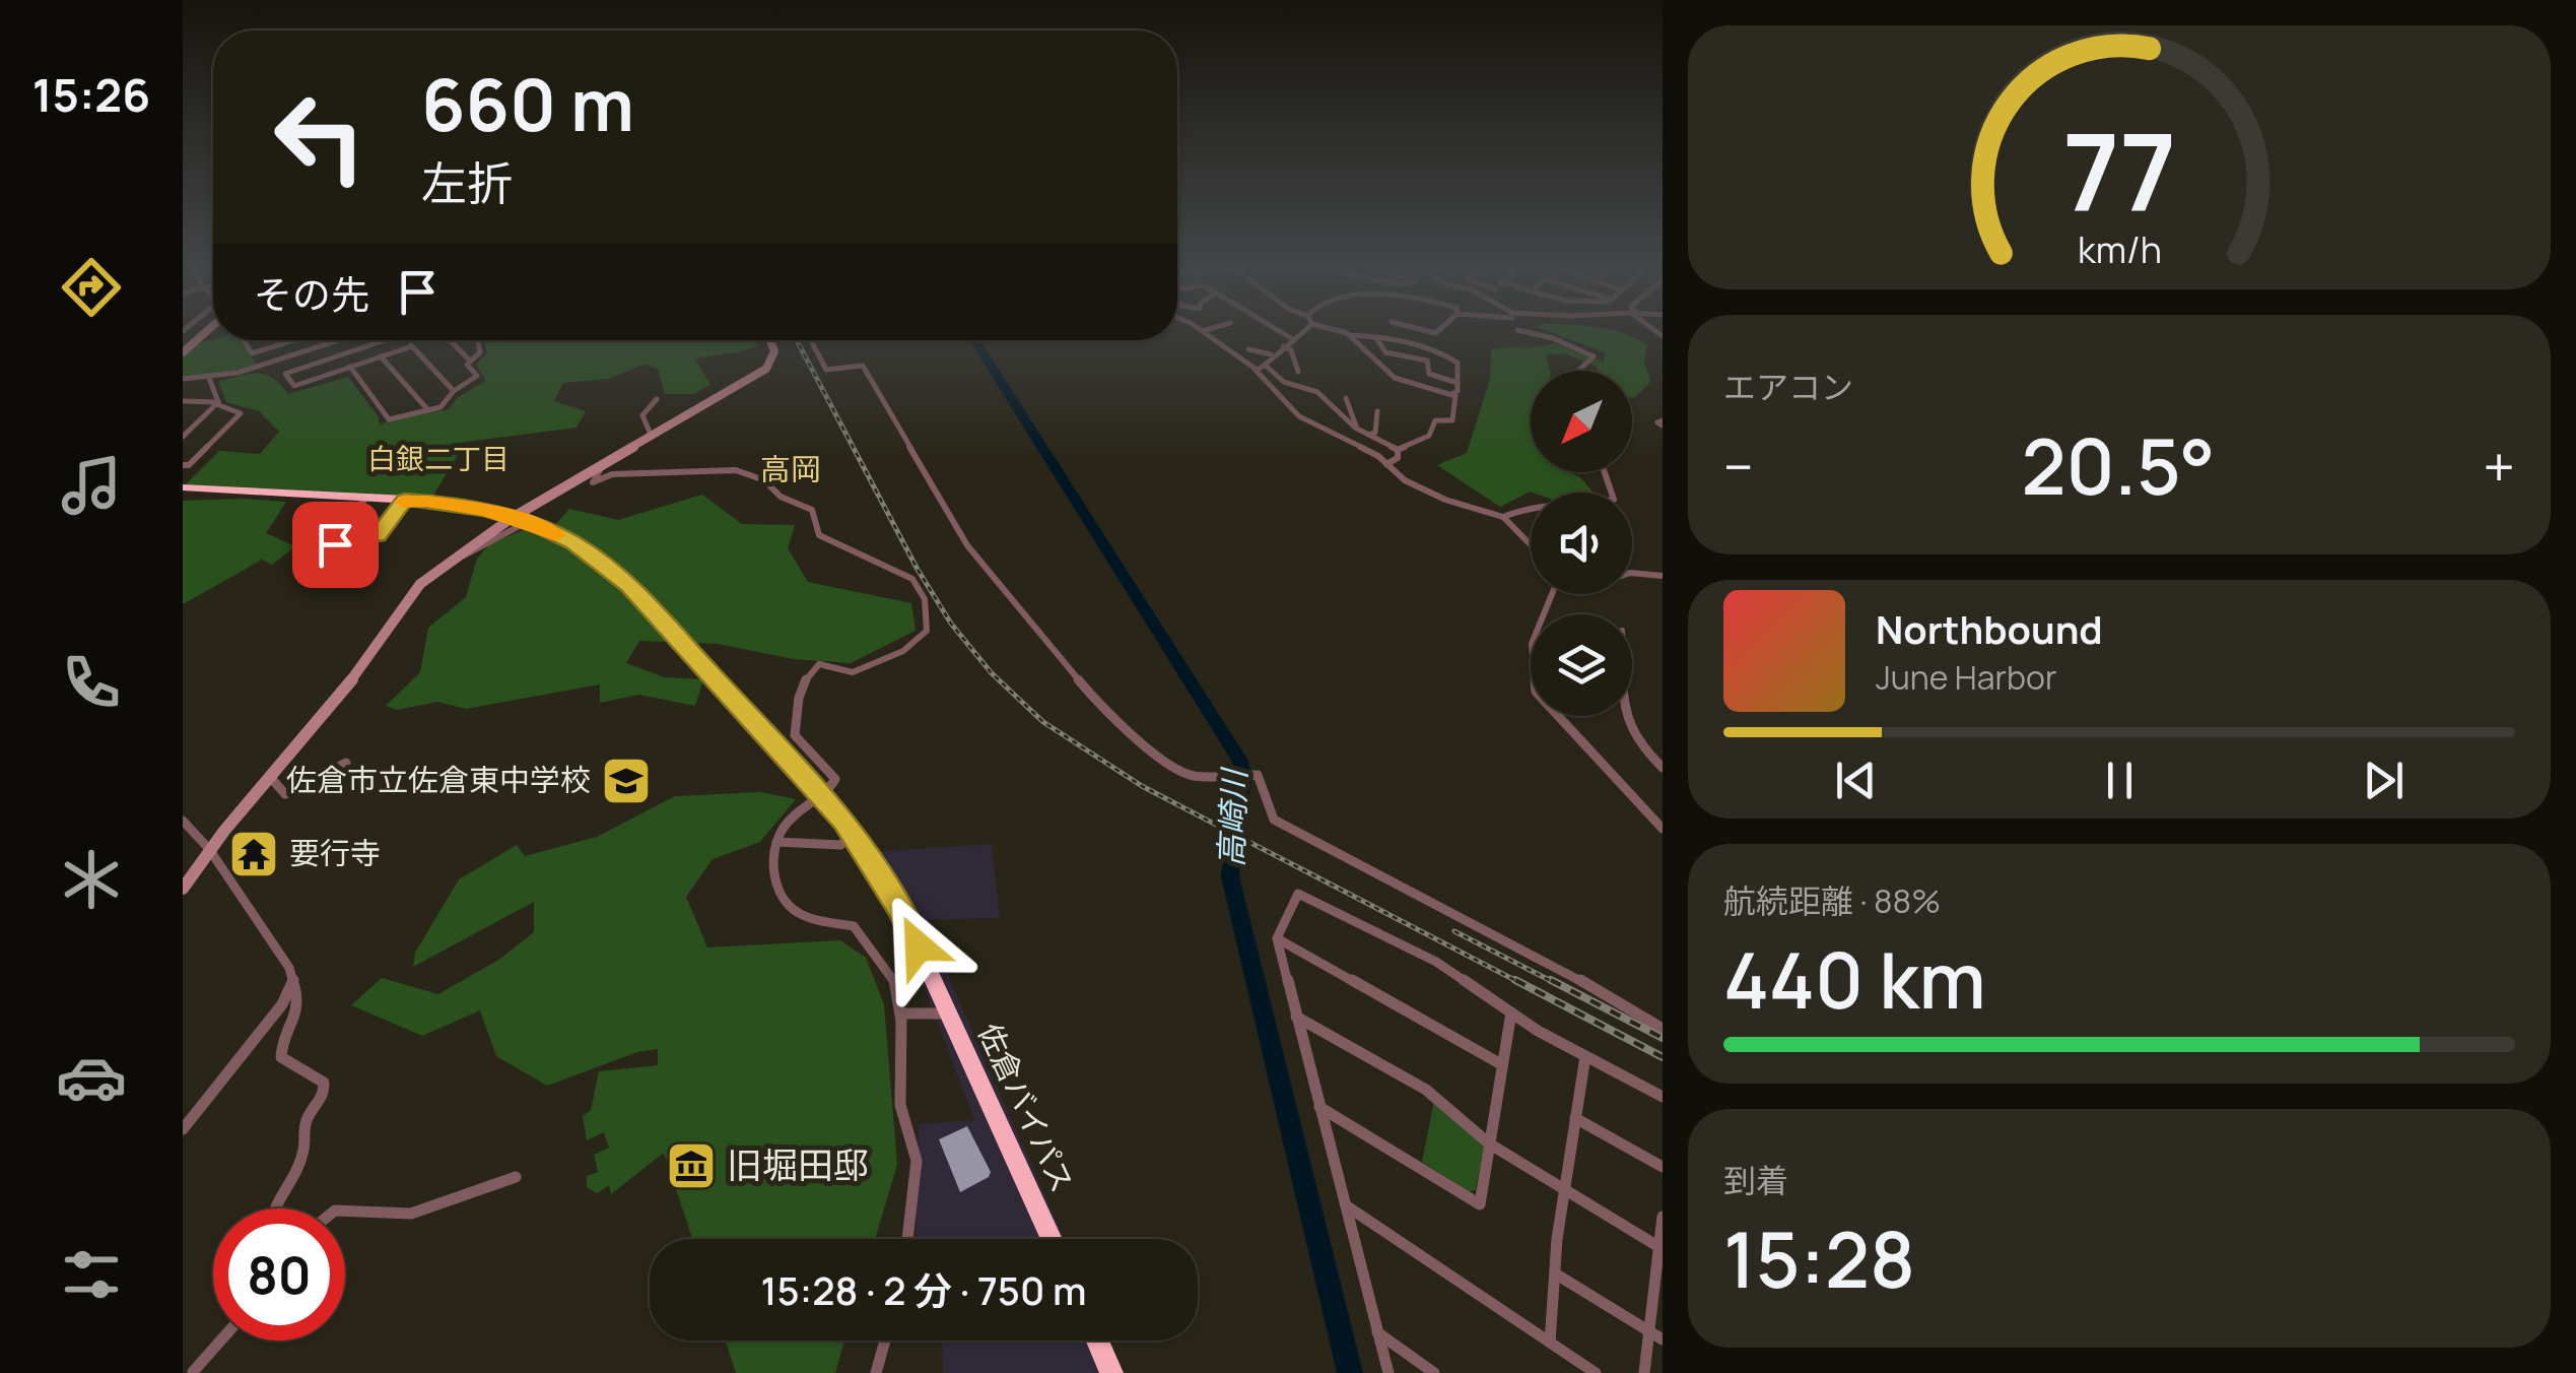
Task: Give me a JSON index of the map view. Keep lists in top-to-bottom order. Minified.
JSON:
{"streets":{"highway":["佐倉バイパス"]},"districts":["白銀二丁目","高岡"],"water":["高崎川"],"places":{"school or university":["佐倉市立佐倉東中学校"],"temple":["要行寺"],"museum":["旧堀田邸"]},"north":"bottom left","page":{"tabs":"15:26","turn":["660 m","左折"],"then":"その先","tile":["エアコン",["航続距離 · 88%","440 km"],["到着","15:28"]],"heat":["−","20.5°","+"],"song":["Northbound","June Harbor"],"limit":"80","trip":"15:28 · 2 分 · 750 m","gauge":["77","km/h"]}}
